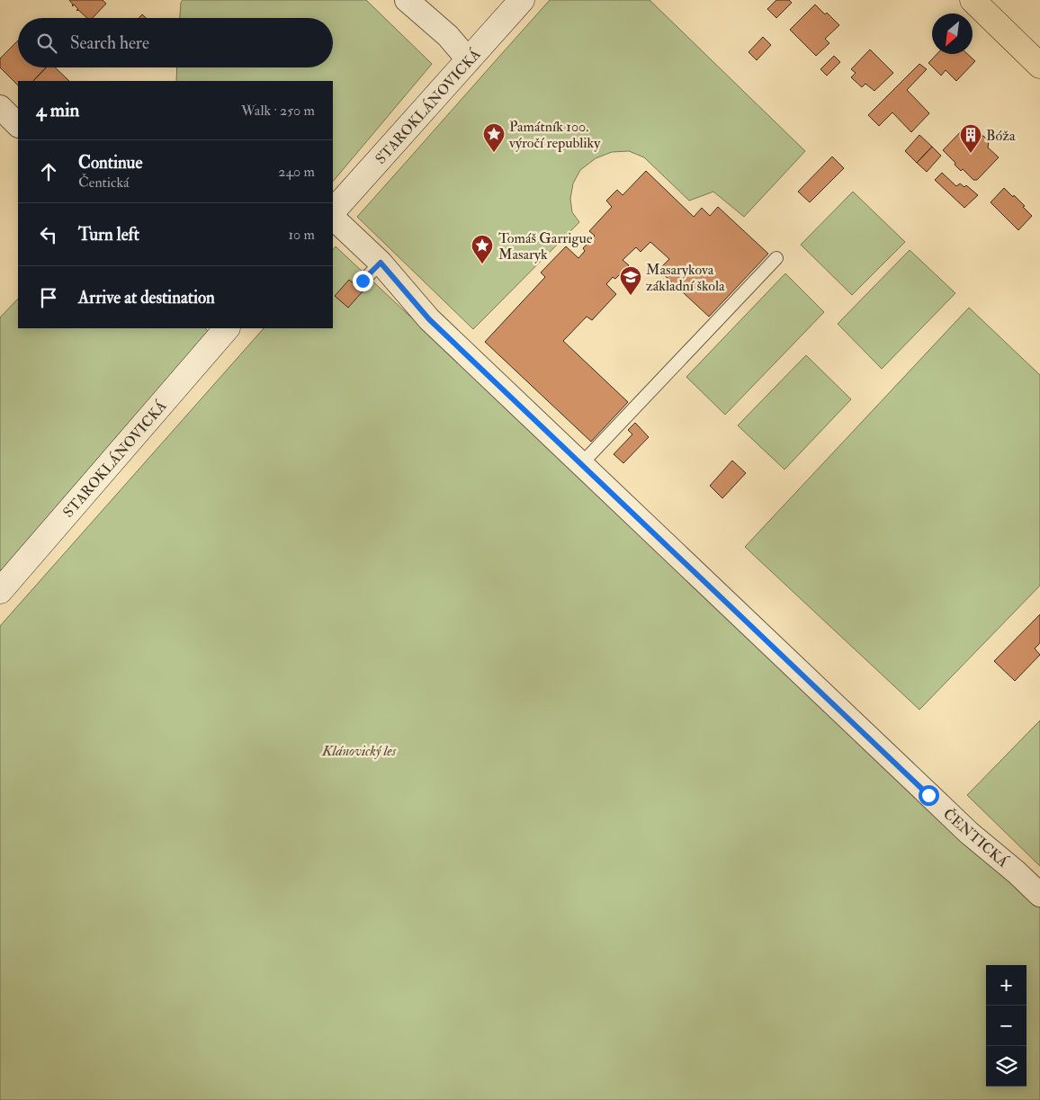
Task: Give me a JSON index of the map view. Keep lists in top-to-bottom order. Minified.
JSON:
{"streets":{"street":["STAROKLÁNOVICKÁ","ČENTICKÁ"]},"parks":["Klánovický les"],"places":{"place":["Památník 100. výročí republiky","Tomáš Garrigue Masaryk"],"building":["Bóža"],"school or university":["Masarykova základní škola"]},"north":"bottom left","page":{"search":"Search here","heading":["4 min","Walk · 250 m"],"list":[["Continue","Čentická","240 m"],["Turn left","10 m"],"Arrive at destination"],"map_buttons":["+","−"]}}
